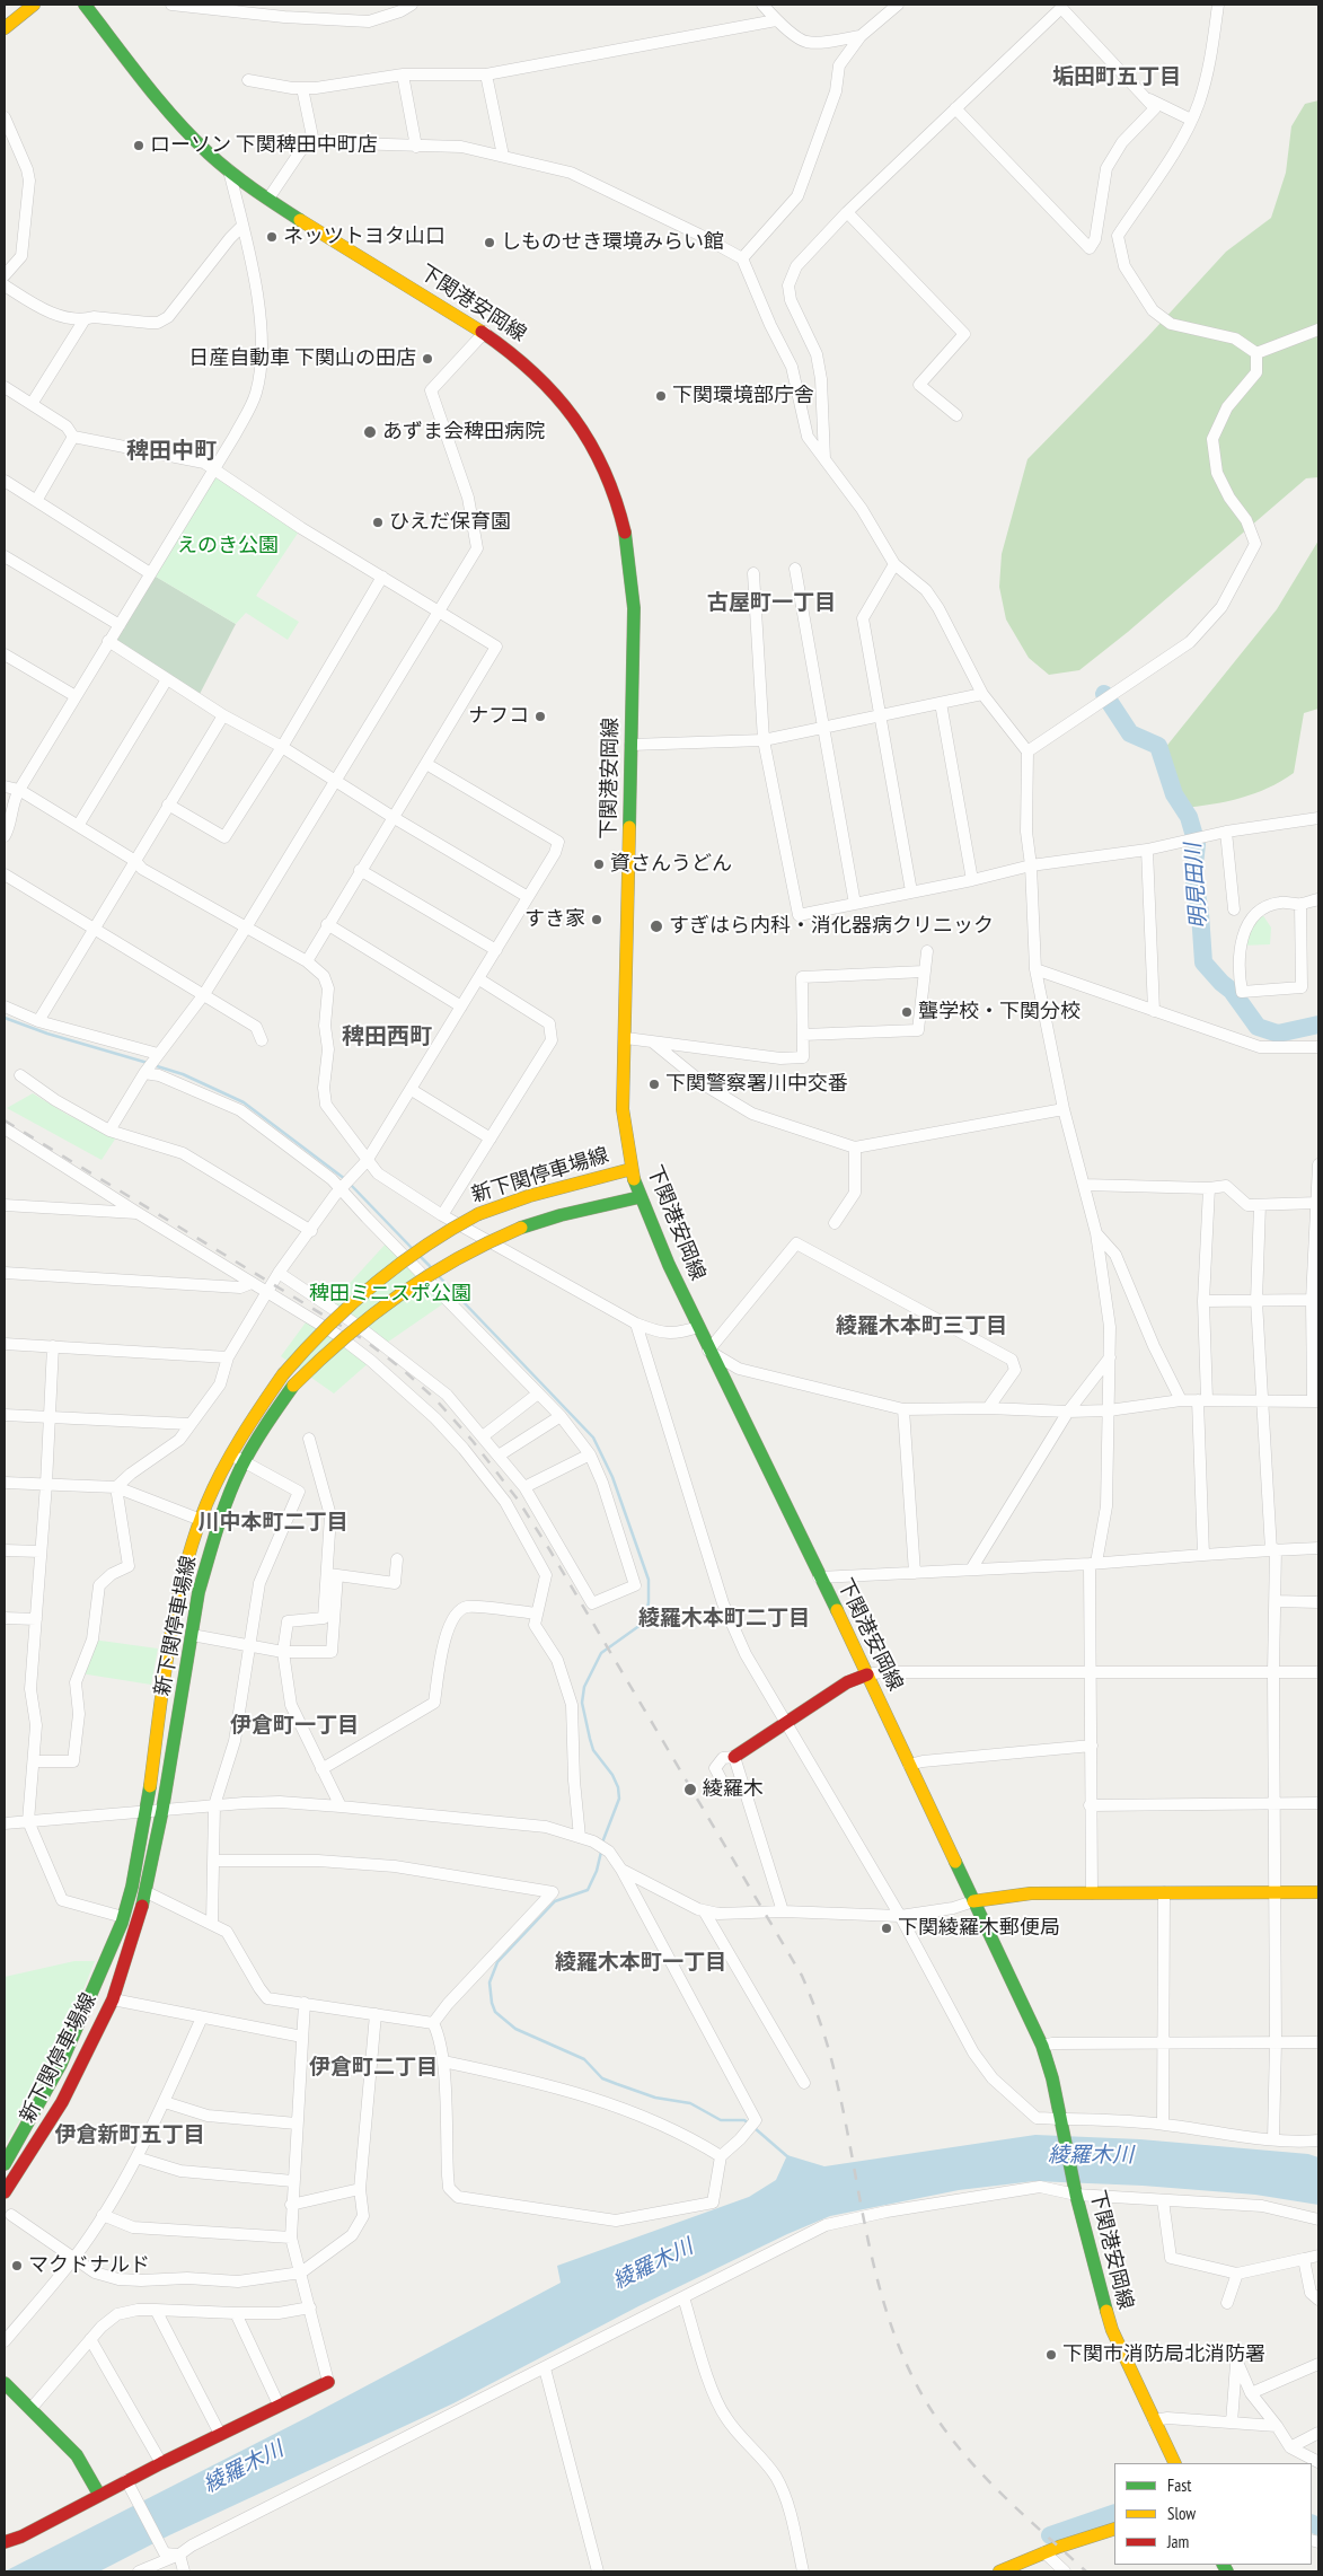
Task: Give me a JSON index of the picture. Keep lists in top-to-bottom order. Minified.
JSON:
{"streets":{"main road":["下関港安岡線","新下関停車場線"]},"crossings":[["下関港安岡線","新下関停車場線"]],"districts":["垢田町五丁目","稗田中町","古屋町一丁目","稗田西町","綾羅木本町三丁目","川中本町二丁目","綾羅木本町二丁目","伊倉町一丁目","綾羅木本町一丁目","伊倉町二丁目","伊倉新町五丁目"],"water":["明見田川","綾羅木川"],"parks":["えのき公園","稗田ミニスポ公園"],"places":["ローソン 下関稗田中町店","ネッツトヨタ山口","しものせき環境みらい館","日産自動車 下関山の田店","下関環境部庁舎","あずま会稗田病院","ひえだ保育園","ナフコ","資さんうどん","すき家","すぎはら内科・消化器病クリニック","聾学校・下関分校","下関警察署川中交番","綾羅木","下関綾羅木郵便局","マクドナルド","下関市消防局北消防署"],"legend":["Fast","Slow","Jam"]}
